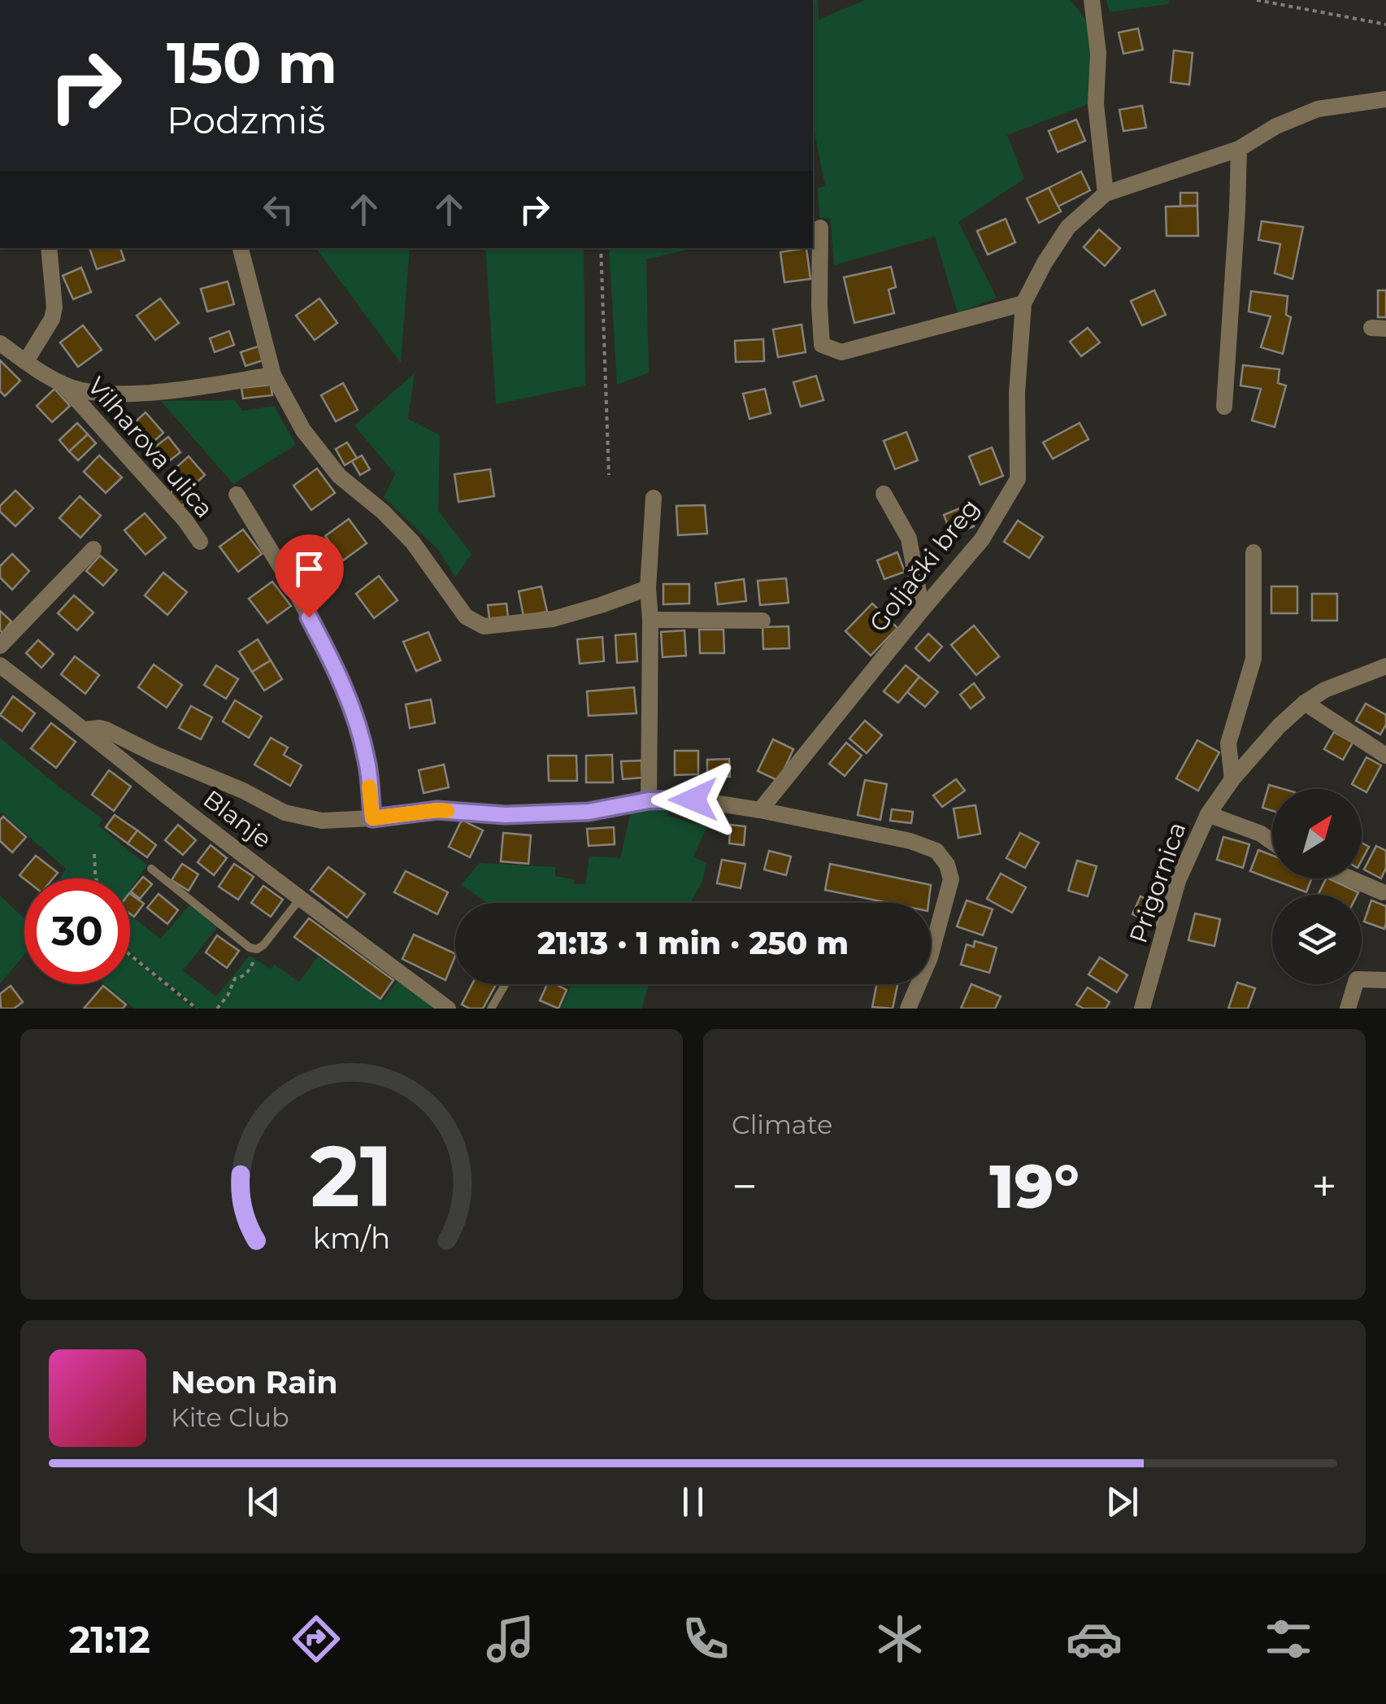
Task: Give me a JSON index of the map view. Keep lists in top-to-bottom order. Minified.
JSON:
{"streets":{"street":["Vilharova ulica","Goljački breg","Blanje","Prigornica"]},"north":"top right","page":{"turn":["150 m","Podzmiš"],"limit":"30","trip":"21:13 · 1 min · 250 m","tile":"Climate","heat":["−","19°","+"],"song":["Neon Rain","Kite Club"],"tabs":"21:12","gauge":["21","km/h"]}}
